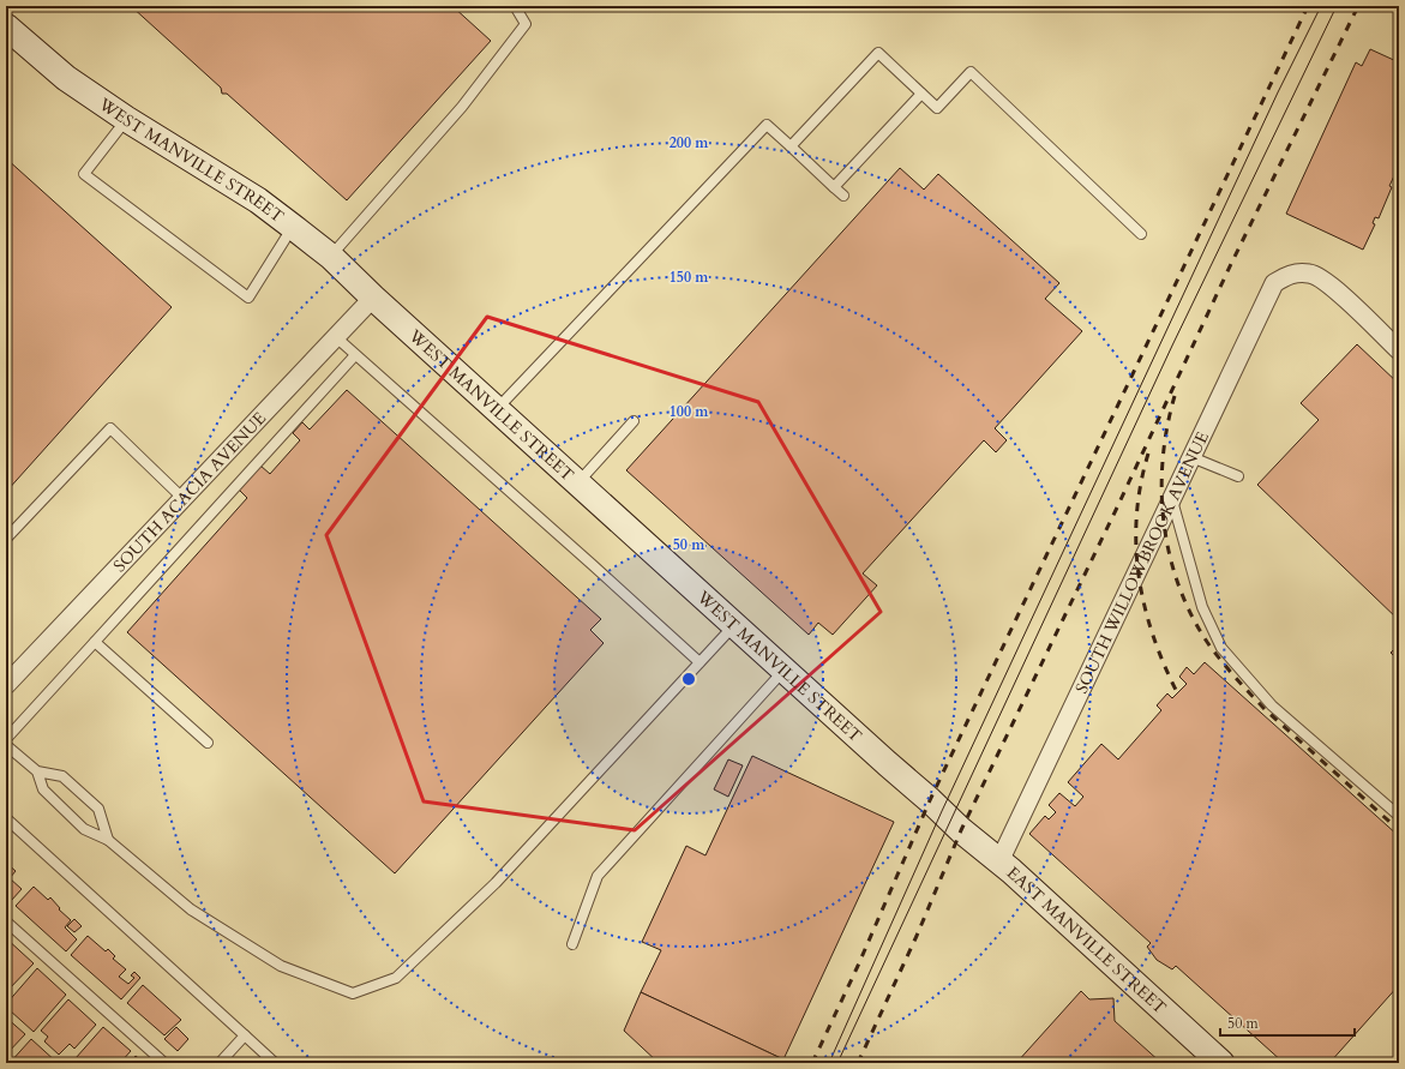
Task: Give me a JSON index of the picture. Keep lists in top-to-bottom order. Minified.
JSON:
{"streets":{"street":["WEST MANVILLE STREET","SOUTH ACACIA AVENUE","SOUTH WILLOWBROOK AVENUE","EAST MANVILLE STREET"]},"crossings":[["WEST MANVILLE STREET","SOUTH ACACIA AVENUE"],["WEST MANVILLE STREET","EAST MANVILLE STREET"],["SOUTH WILLOWBROOK AVENUE","EAST MANVILLE STREET"]],"scale_bar":"50 m","rings":["200 m","150 m","100 m","50 m"]}
